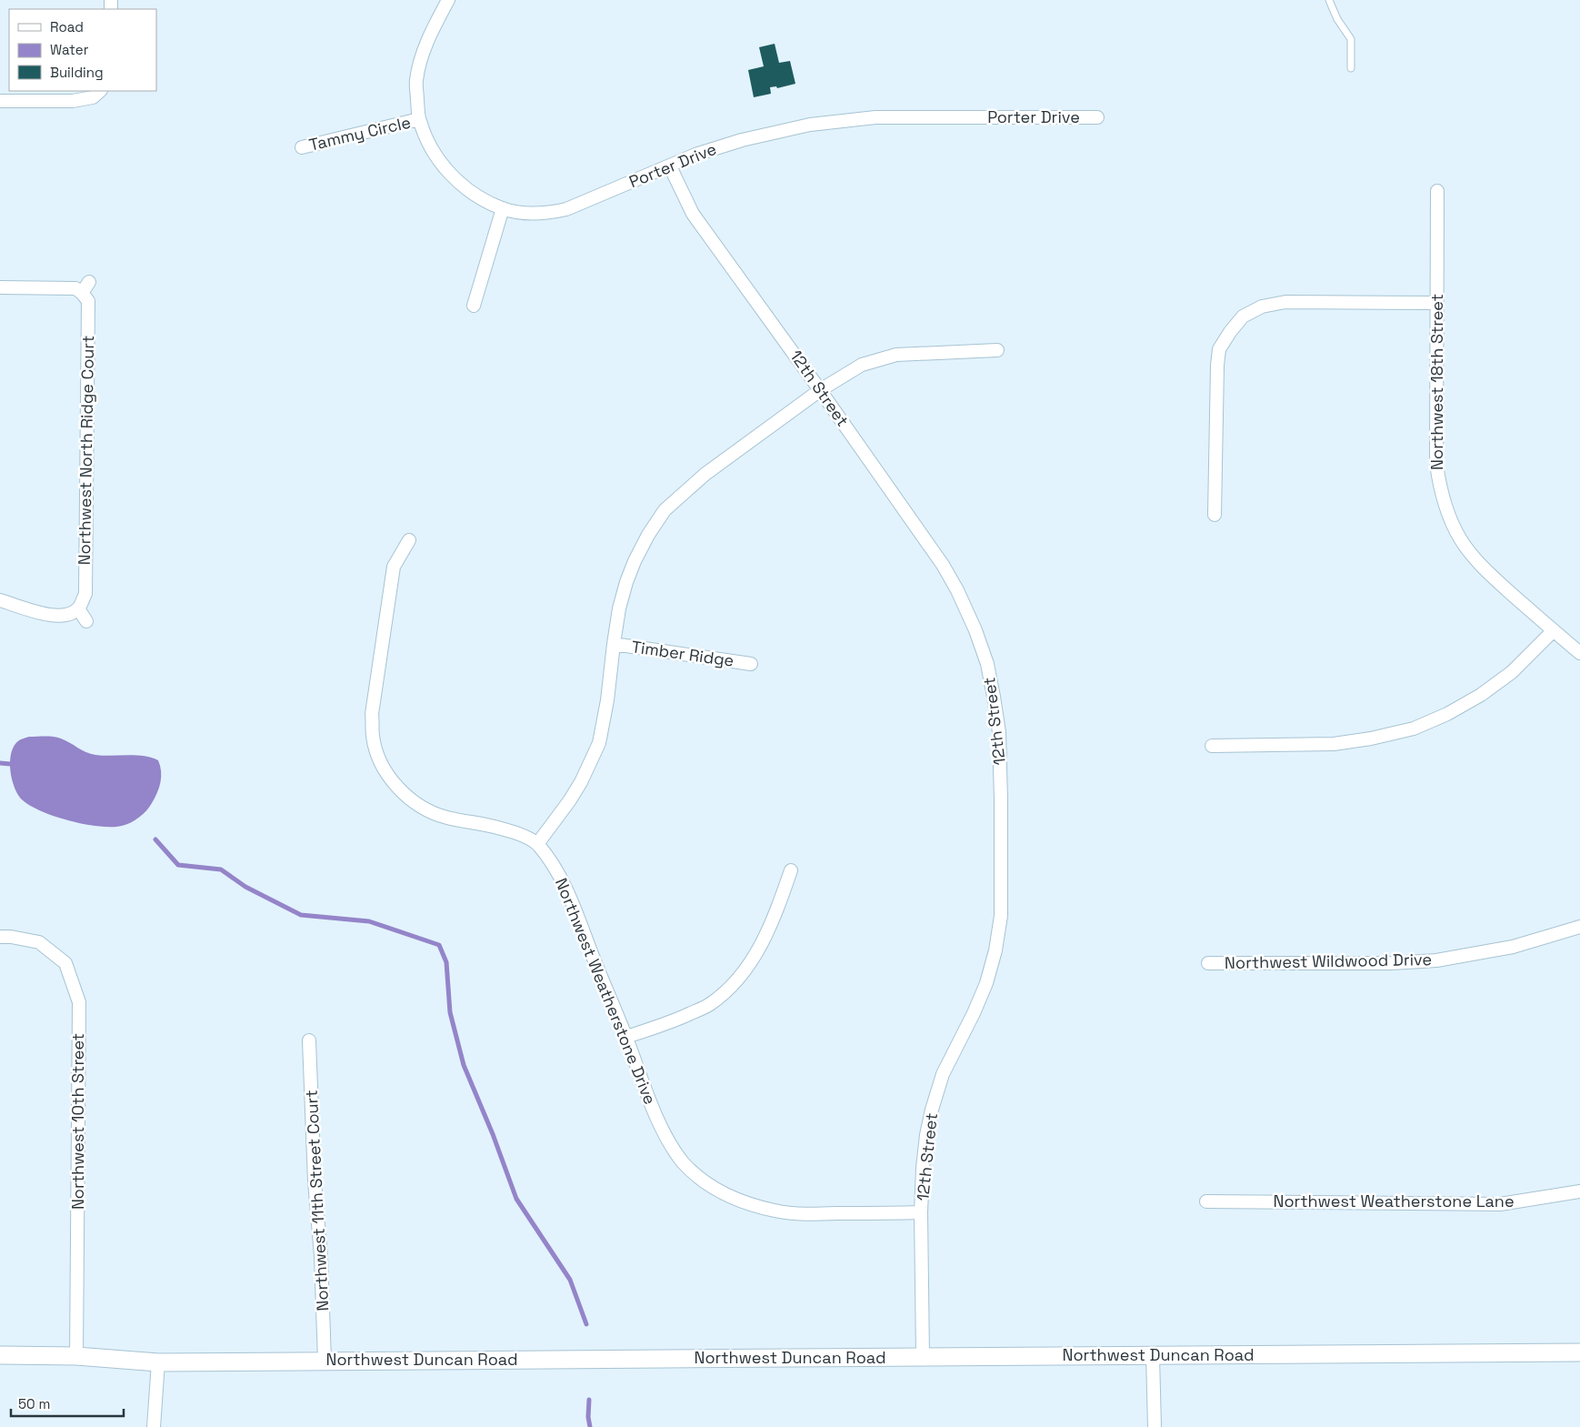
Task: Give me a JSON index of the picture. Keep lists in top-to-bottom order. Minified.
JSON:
{"streets":{"street":["Porter Drive","Tammy Circle","Northwest 18th Street","12th Street","Northwest North Ridge Court","Timber Ridge","Northwest Wildwood Drive","Northwest Weatherstone Drive","Northwest 10th Street","Northwest 11th Street Court","Northwest Weatherstone Lane","Northwest Duncan Road"]},"crossings":[["Porter Drive","Tammy Circle"],["Porter Drive","12th Street"],["12th Street","Northwest Weatherstone Drive"],["12th Street","Northwest Duncan Road"],["Northwest 10th Street","Northwest Duncan Road"],["Northwest 11th Street Court","Northwest Duncan Road"]],"legend":["Road","Water","Building"],"scale_bar":"50 m"}
